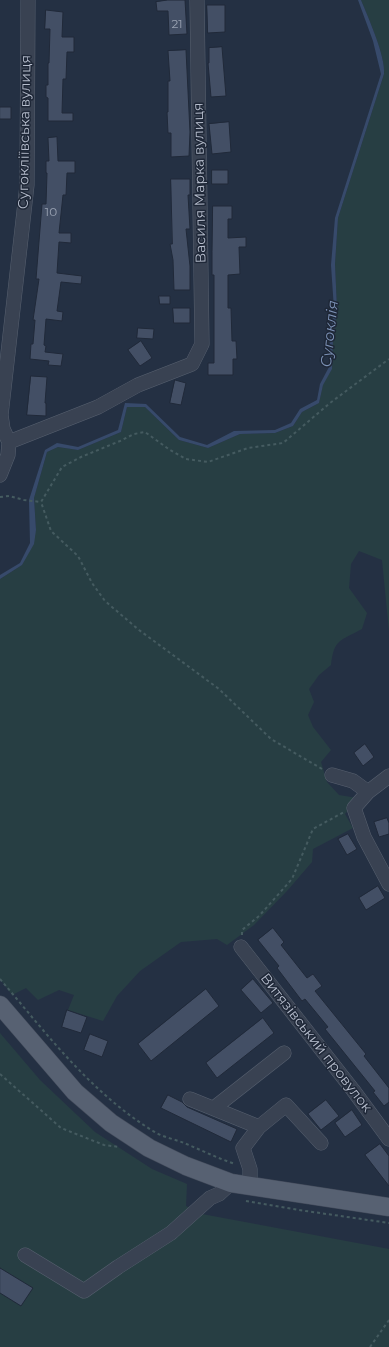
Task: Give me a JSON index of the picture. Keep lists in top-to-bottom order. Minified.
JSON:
{"streets":{"street":["Сугокліївська вулиця","Василя Марка вулиця","Витязівський провулок"]},"crossings":[["Сугокліївська вулиця","Василя Марка вулиця"]],"water":["Сугоклія"],"house_numbers":["21","10"]}
